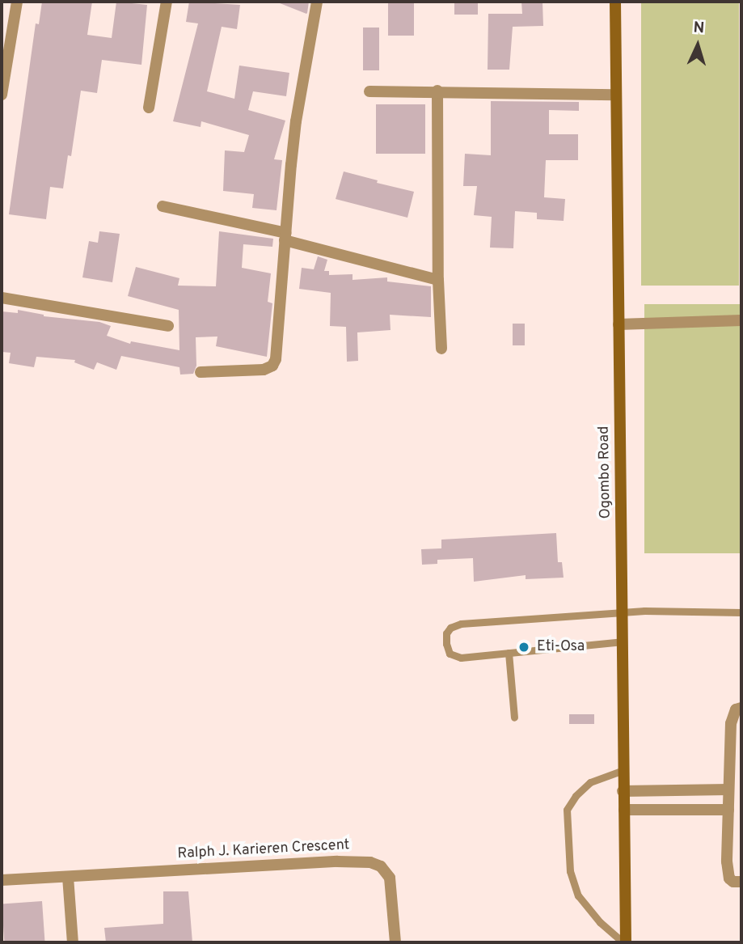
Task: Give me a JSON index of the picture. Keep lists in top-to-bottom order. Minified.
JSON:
{"streets":{"main road":["Ogombo Road"],"street":["Ralph J. Karieren Crescent"]},"places":["Eti-Osa"],"north":"top"}
